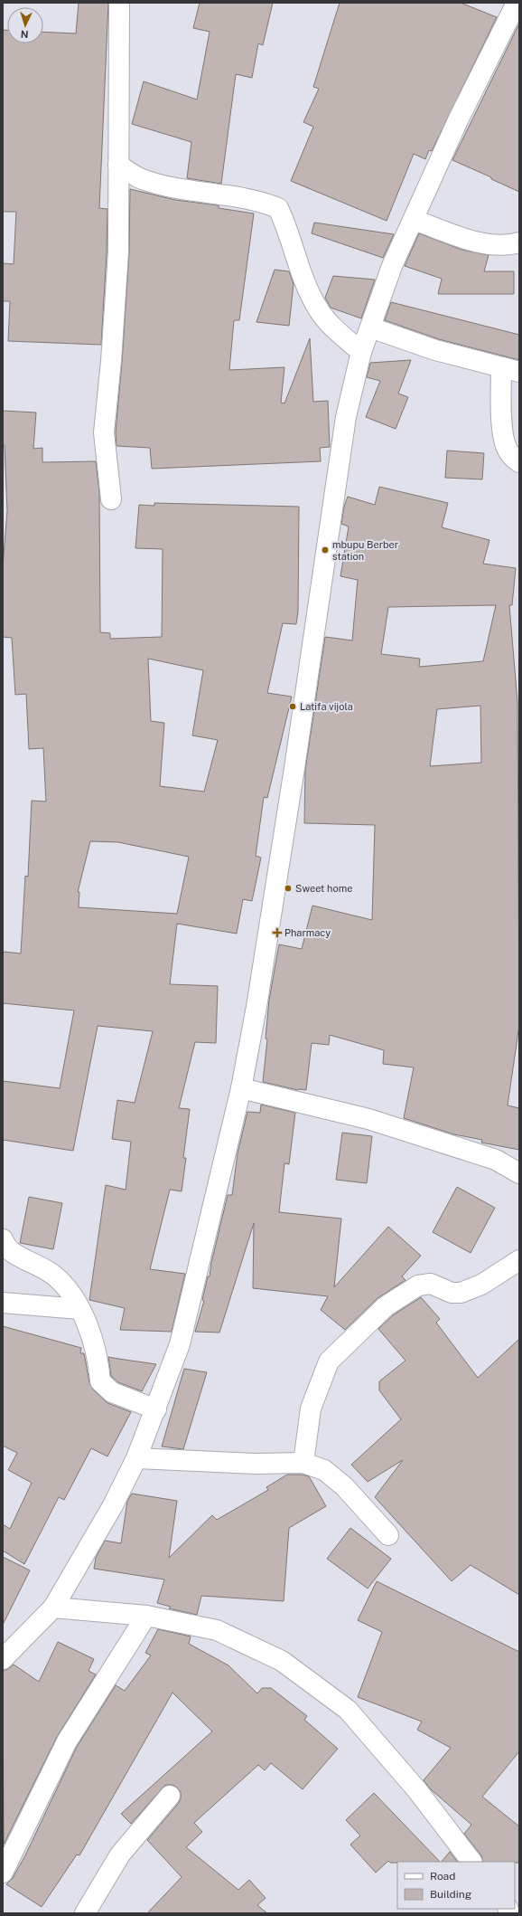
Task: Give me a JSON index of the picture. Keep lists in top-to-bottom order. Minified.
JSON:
{"places":{"other":["mbupu Berber station","Latifa vijola","Sweet home"],"health":["Pharmacy"]},"legend":["Road","Building"],"north":"bottom"}
